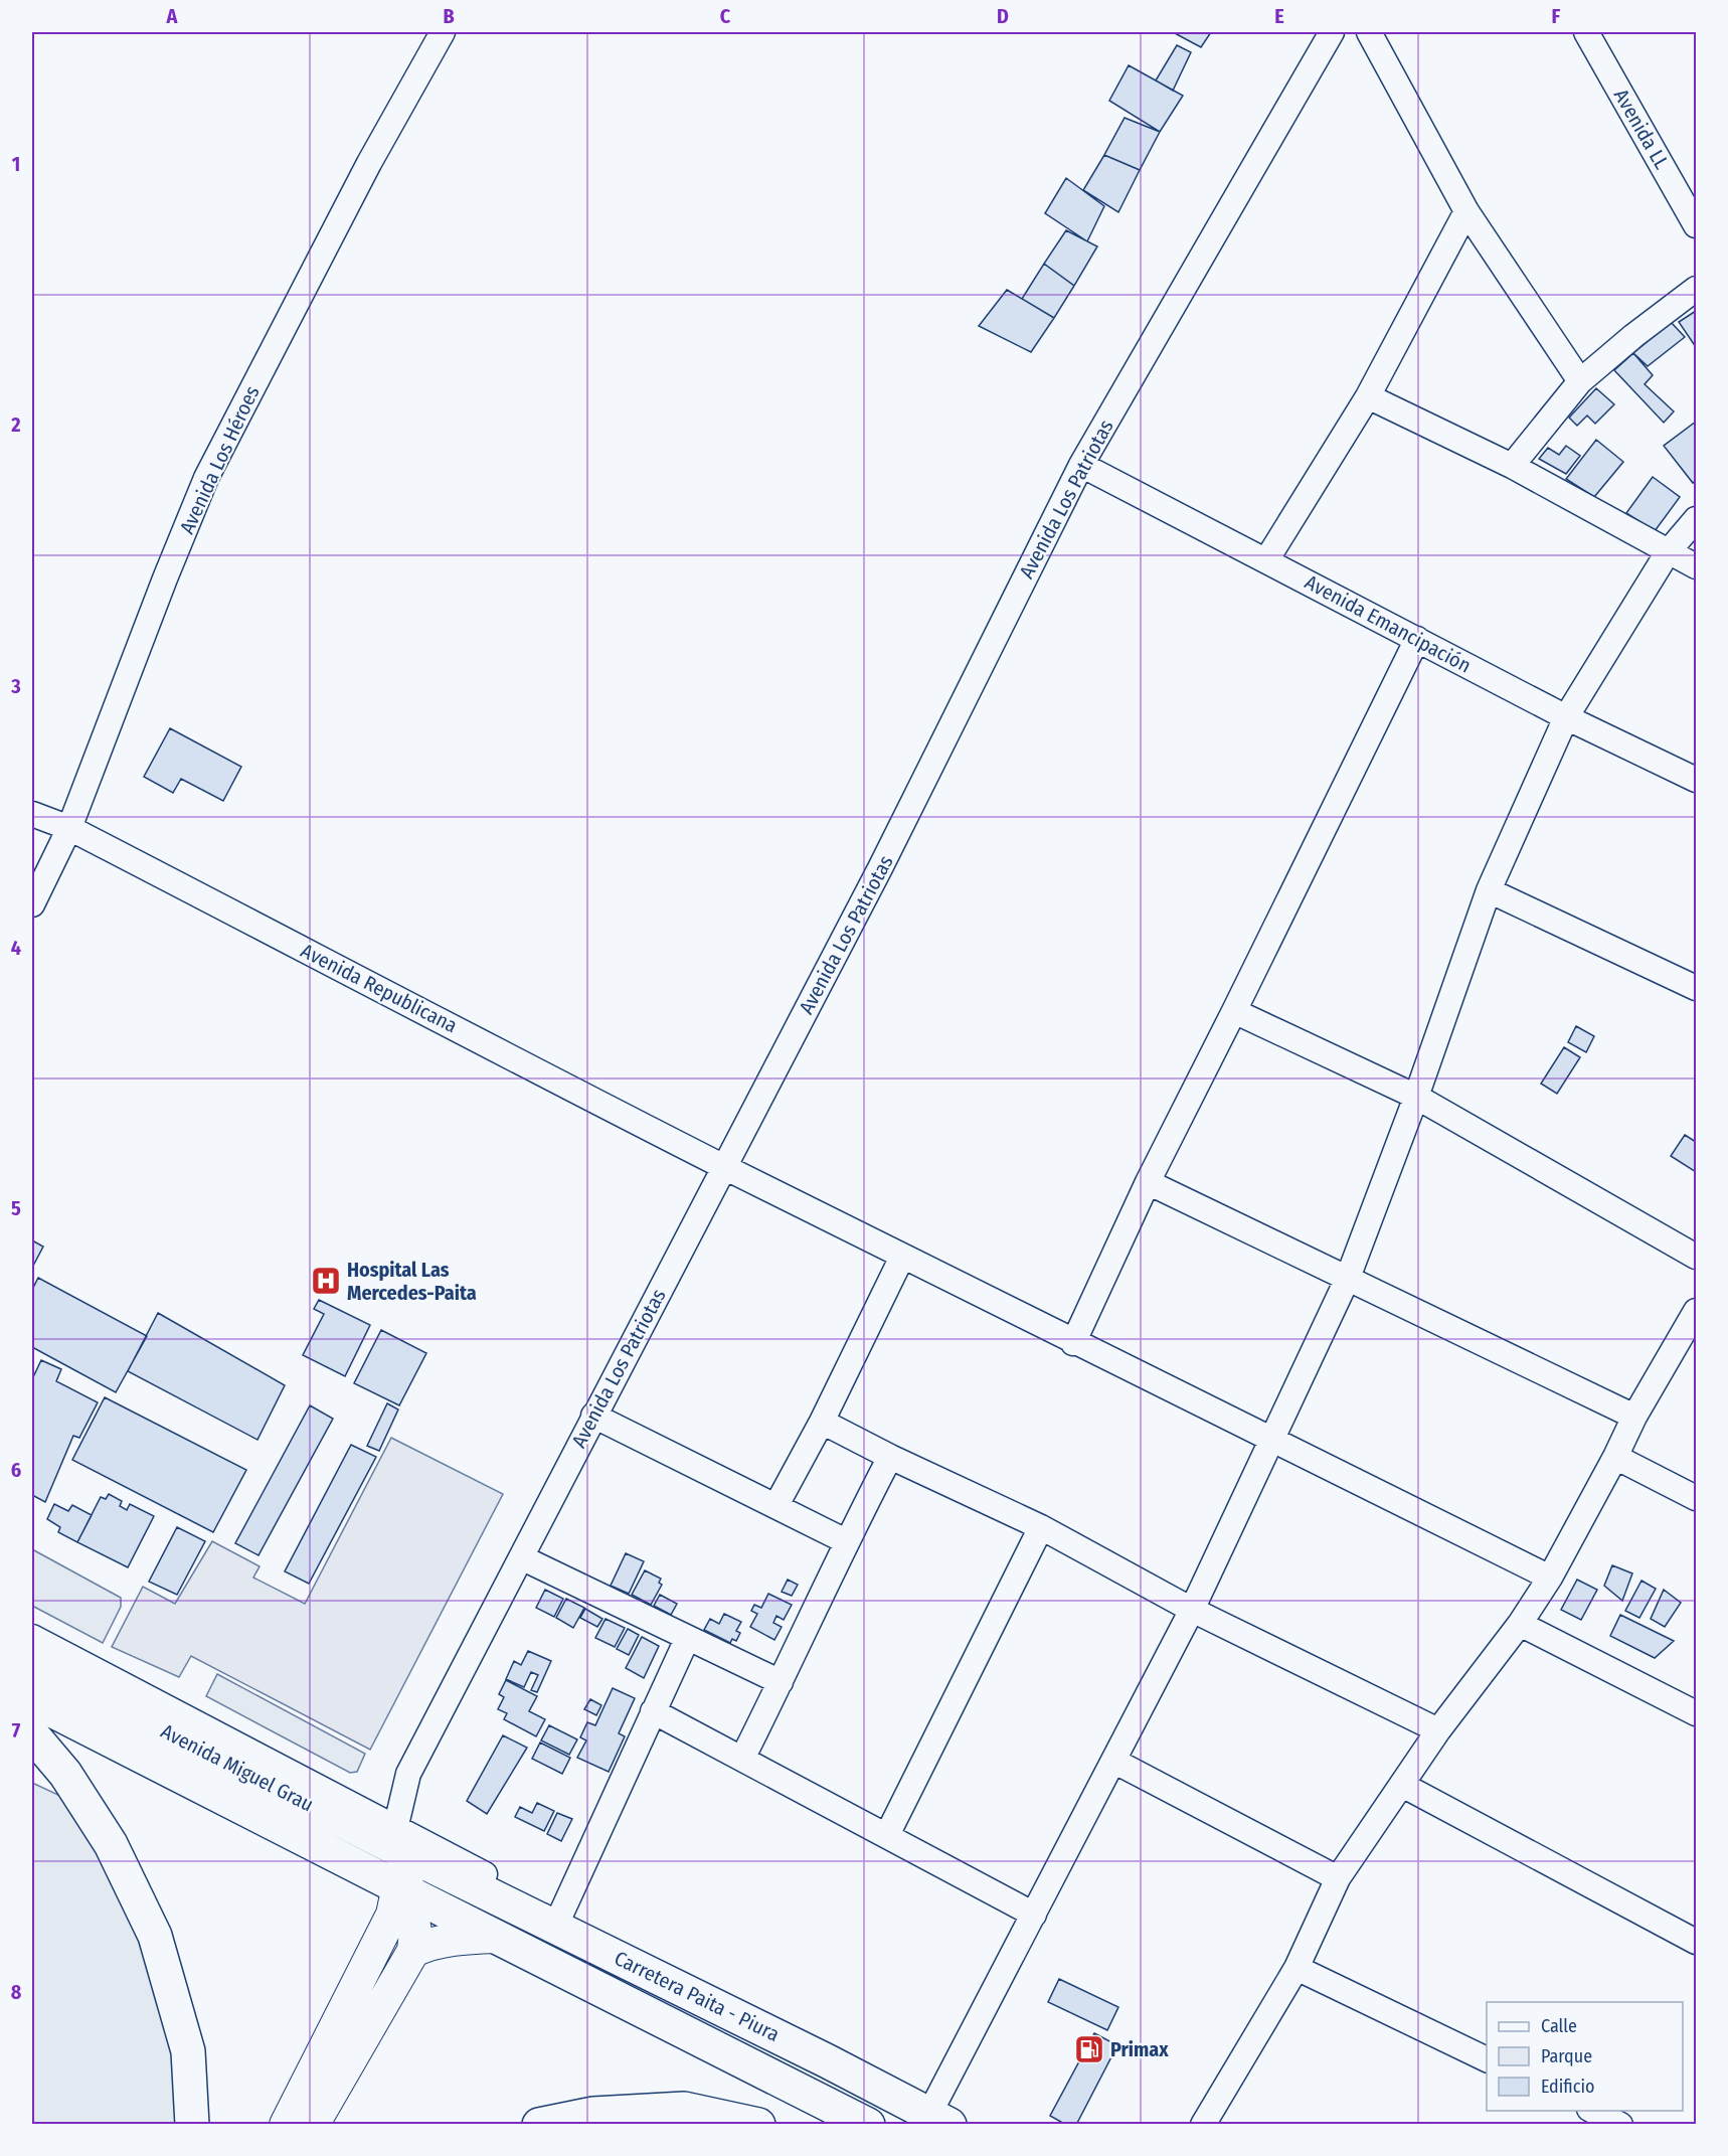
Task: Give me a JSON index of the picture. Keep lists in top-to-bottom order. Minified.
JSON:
{"streets":{"highway":["Avenida Miguel Grau","Carretera Paita - Piura"],"street":["Avenida LL","Avenida Los Héroes","Avenida Los Patriotas","Avenida Emancipación","Avenida Republicana"]},"crossings":[["Avenida Los Héroes","Avenida Republicana"],["Avenida Los Patriotas","Avenida Emancipación"],["Avenida Los Patriotas","Avenida Republicana"],["Avenida Los Patriotas","Avenida Miguel Grau"],["Avenida Miguel Grau","Carretera Paita - Piura"]],"places":{"hospital":["Hospital Las Mercedes-Paita"],"fuel station":["Primax"]},"legend":["Calle","Parque","Edificio"],"grid":{"columns":["A","B","C","D","E","F"],"rows":["1","2","3","4","5","6","7","8"]}}
